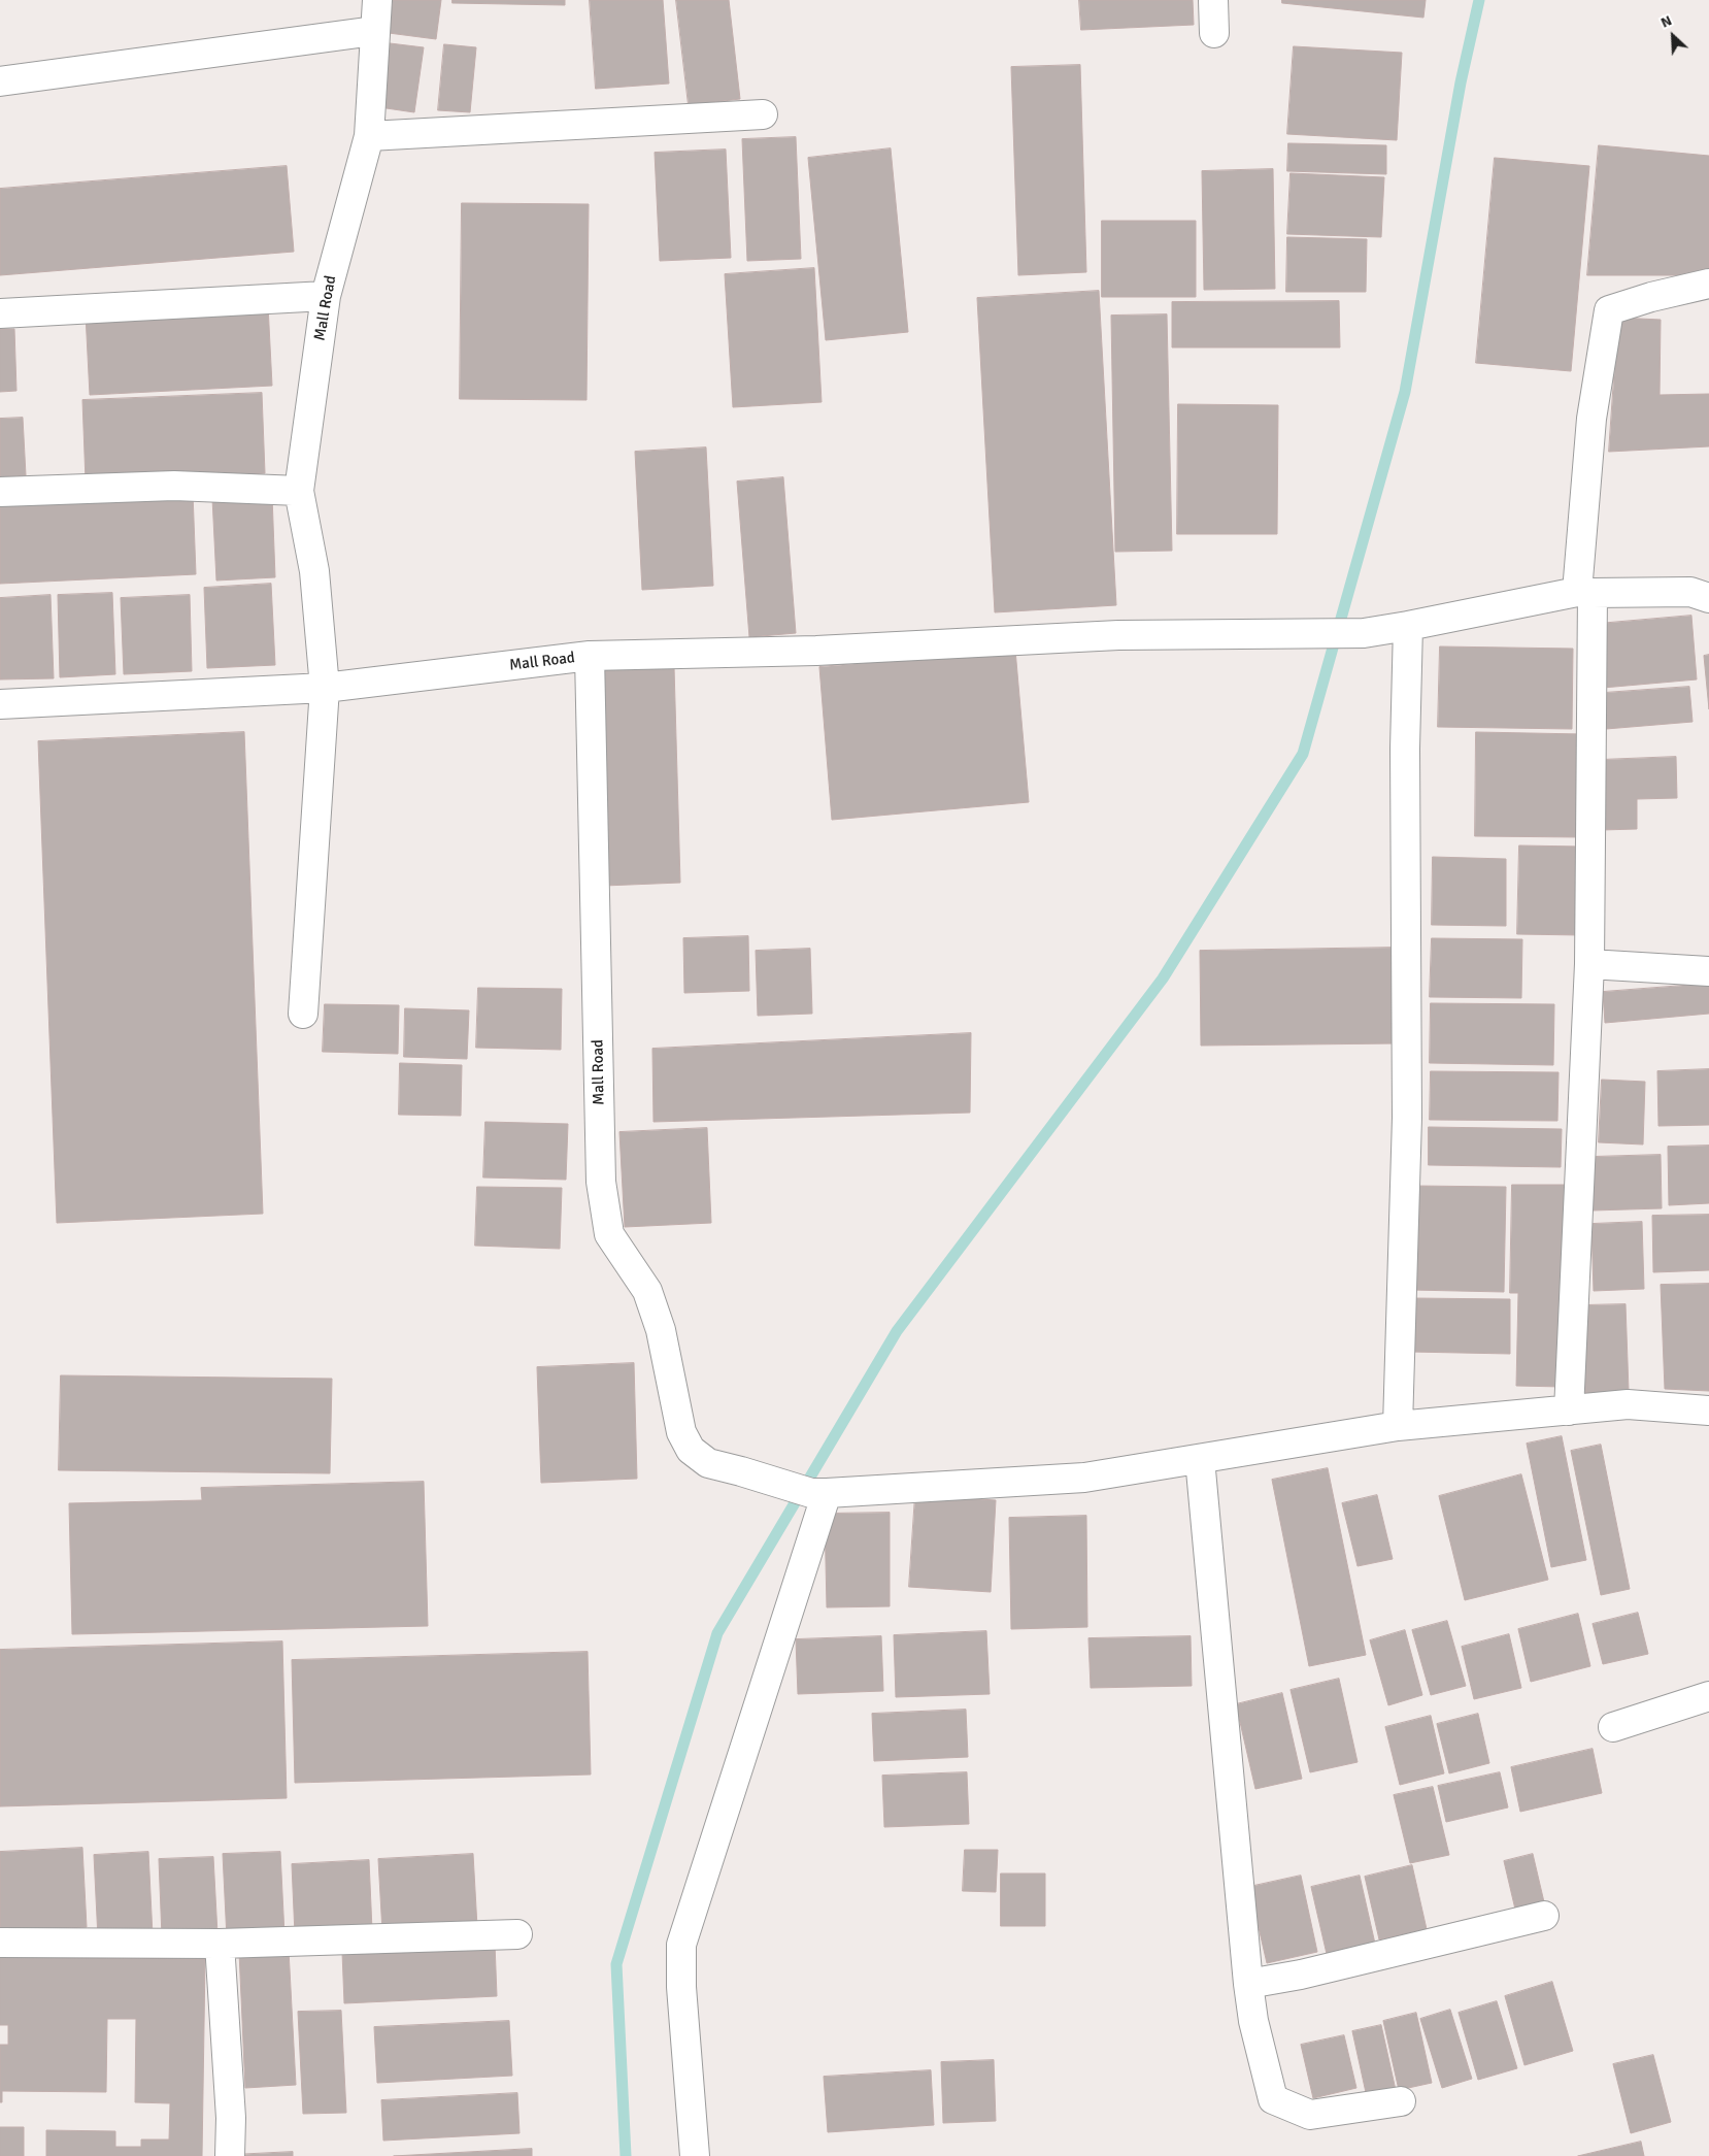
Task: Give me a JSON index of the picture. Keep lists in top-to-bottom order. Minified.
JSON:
{"streets":{"street":["Mall Road"]},"north":"top left"}
